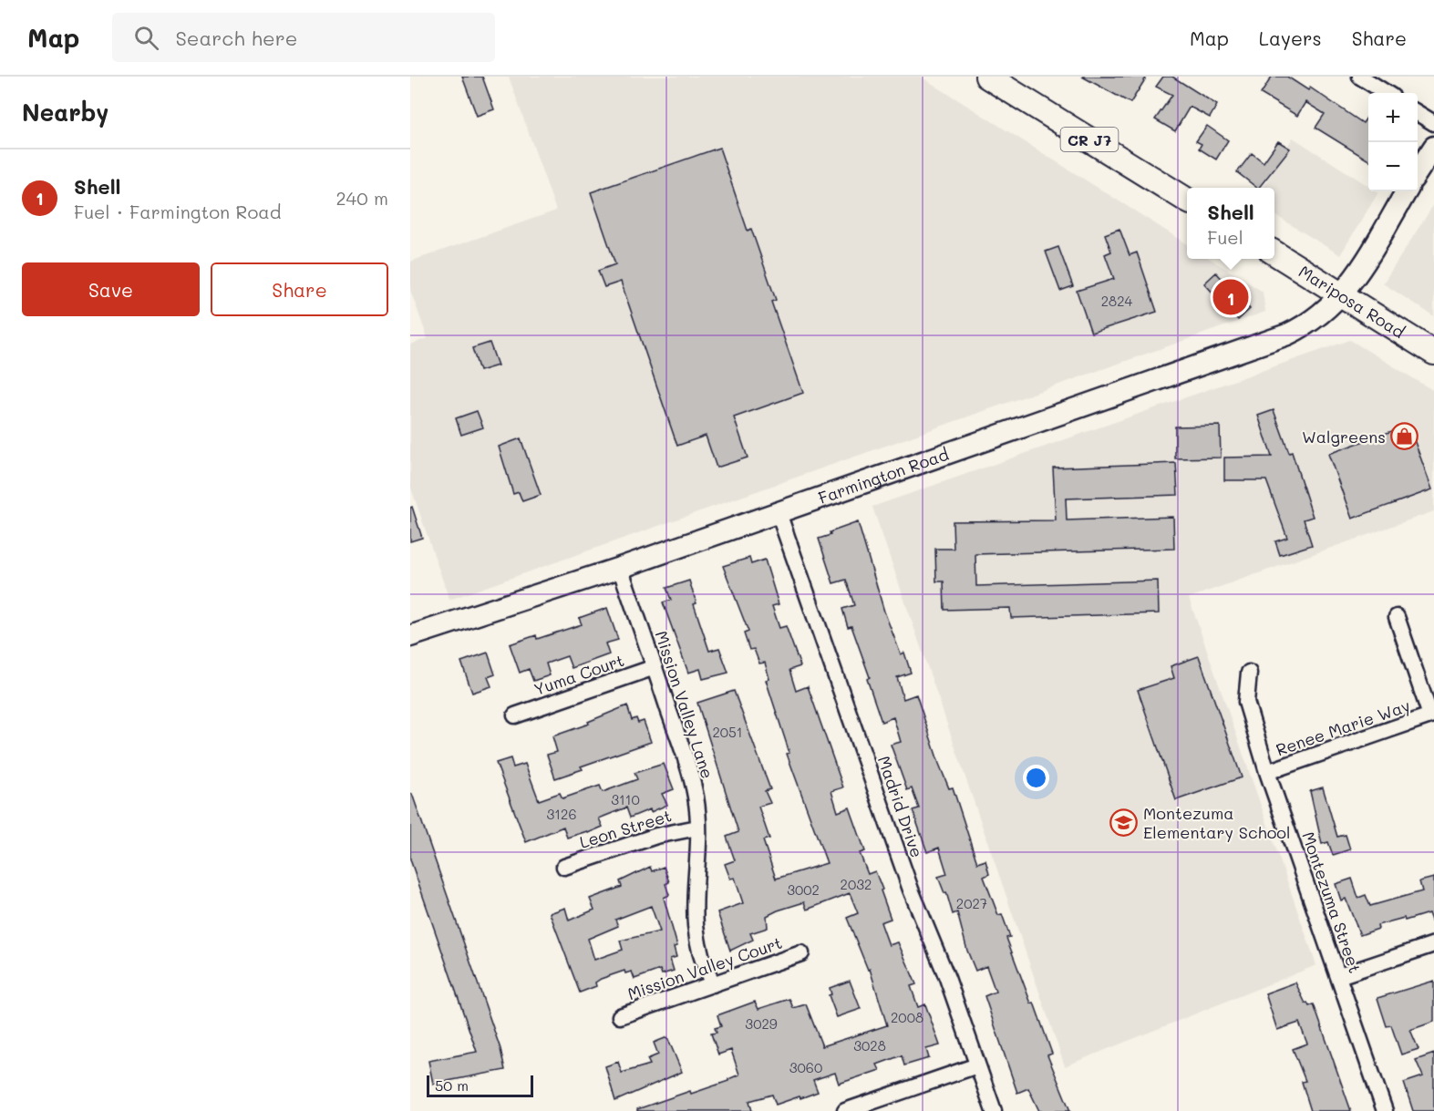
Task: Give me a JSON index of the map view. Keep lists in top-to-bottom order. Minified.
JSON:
{"streets":{"main road":["CR J7","Mariposa Road","Farmington Road"],"street":["Yuma Court","Mission Valley Lane","Renee Marie Way","Madrid Drive","Leon Street","Montezuma Street","Mission Valley Court"]},"crossings":[["Mariposa Road","Farmington Road"],["Farmington Road","Mission Valley Lane"],["Farmington Road","Madrid Drive"],["Yuma Court","Mission Valley Lane"],["Mission Valley Lane","Leon Street"],["Mission Valley Lane","Mission Valley Court"],["Renee Marie Way","Montezuma Street"]],"places":{"shop":["Walgreens"],"school or university":["Montezuma Elementary School"]},"house_numbers":["2824","2051","3110","3126","2032","3002","2027","2008","3029","3028","3060"],"scale_bar":"50 m","page":{"header":"Map","search":"Search here","nav":["Map","Layers","Share"],"heading":"Nearby","map_buttons":["+","−"],"list":[{"mark":"1","name":"Shell","note":"Fuel · Farmington Road","value":"240 m"}],"popup":["Shell","Fuel"],"buttons":["Save","Share"],"pins":"1","scale":"50 m"}}
